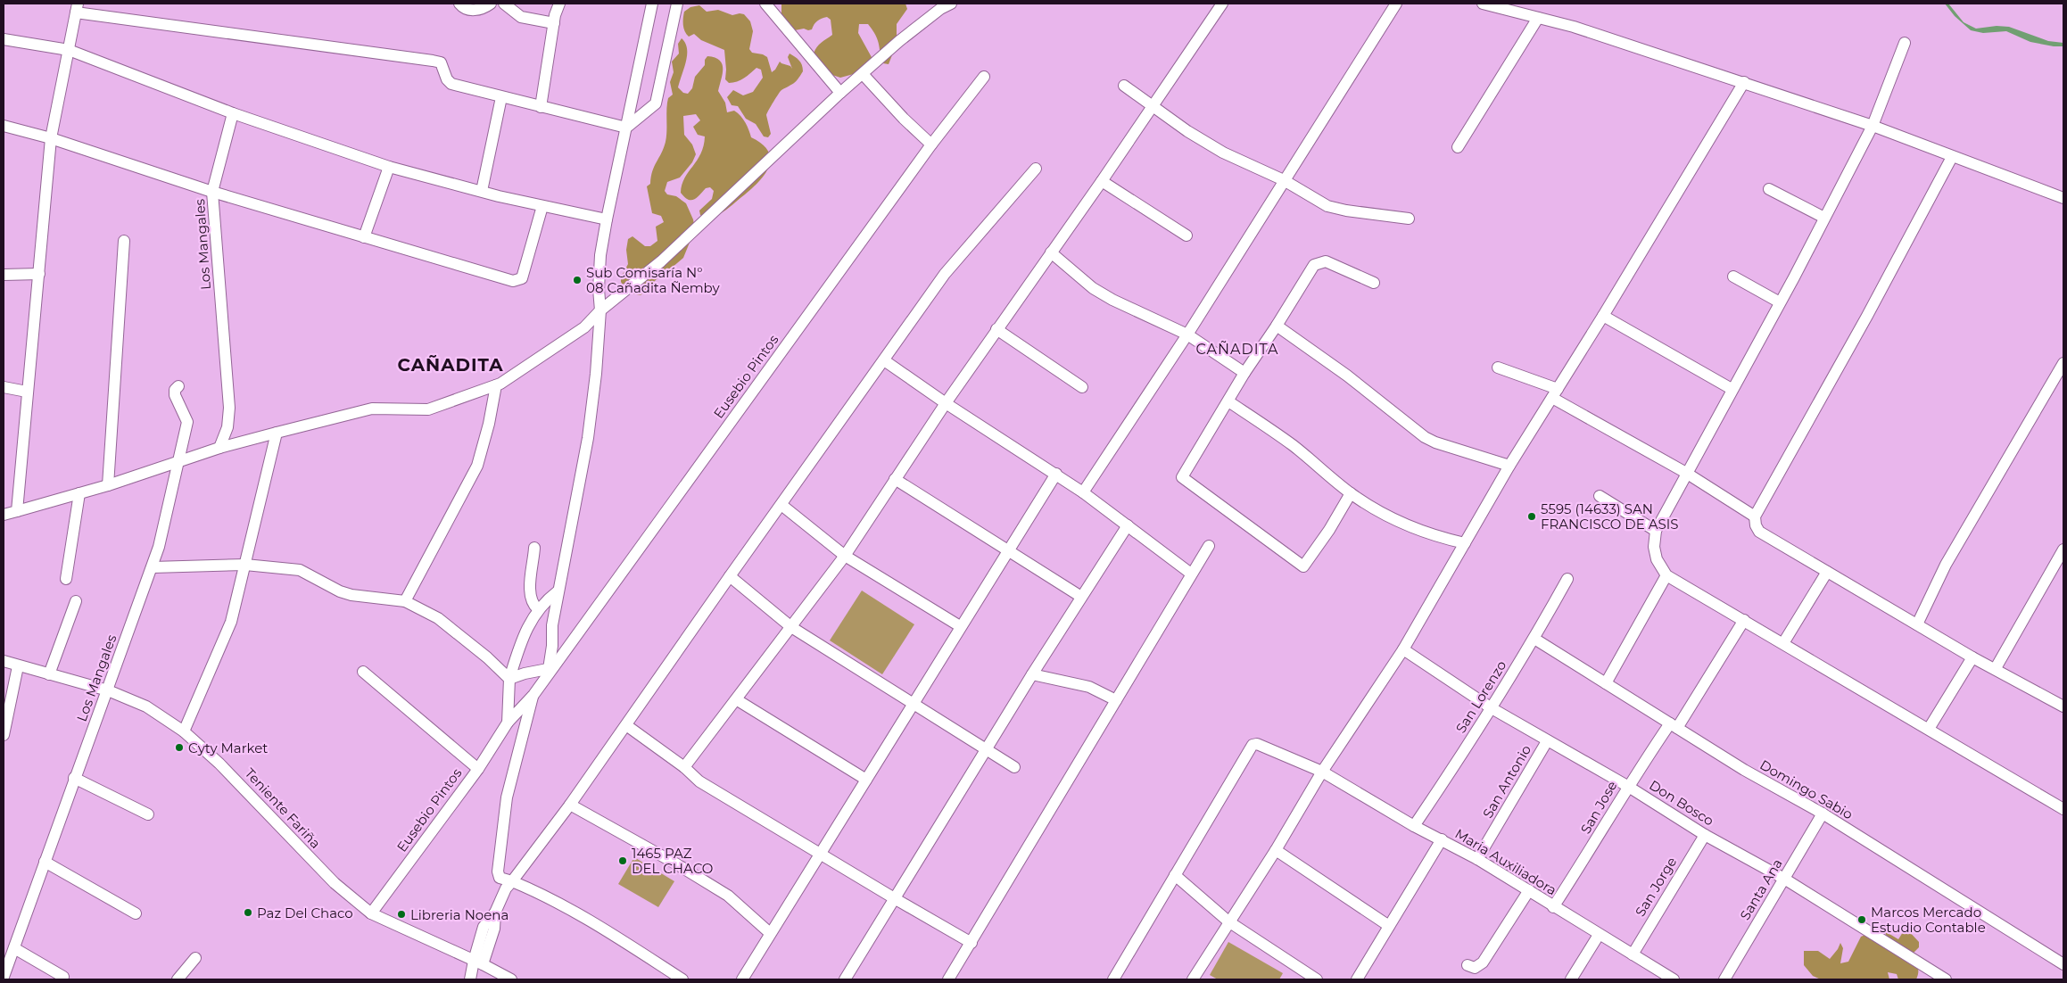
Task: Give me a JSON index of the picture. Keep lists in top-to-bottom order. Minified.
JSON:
{"streets":{"street":["Los Mangales","Eusebio Pintos","San Lorenzo","San Antonio","Domingo Sabio","Don Bosco","San Jose","Teniente Fariña","Maria Auxiliadora","San Jorge","Santa Ana"]},"crossings":[["Los Mangales","Teniente Fariña"],["Eusebio Pintos","Teniente Fariña"],["San Lorenzo","Domingo Sabio"],["San Lorenzo","Don Bosco"],["San Lorenzo","Maria Auxiliadora"],["San Antonio","Don Bosco"],["San Antonio","Maria Auxiliadora"],["Domingo Sabio","San Jose"],["Domingo Sabio","Santa Ana"],["Don Bosco","San Jose"],["Don Bosco","San Jorge"],["Don Bosco","Santa Ana"],["San Jose","Maria Auxiliadora"],["Maria Auxiliadora","San Jorge"]],"districts":["CAÑADITA","CAÑADITA"],"places":["Sub Comisaría N° 08 Cañadita Ñemby","5595 (14633) SAN FRANCISCO DE ASIS","Cyty Market","1465 PAZ DEL CHACO","Paz Del Chaco","Libreria Noena","Marcos Mercado Estudio Contable"]}
